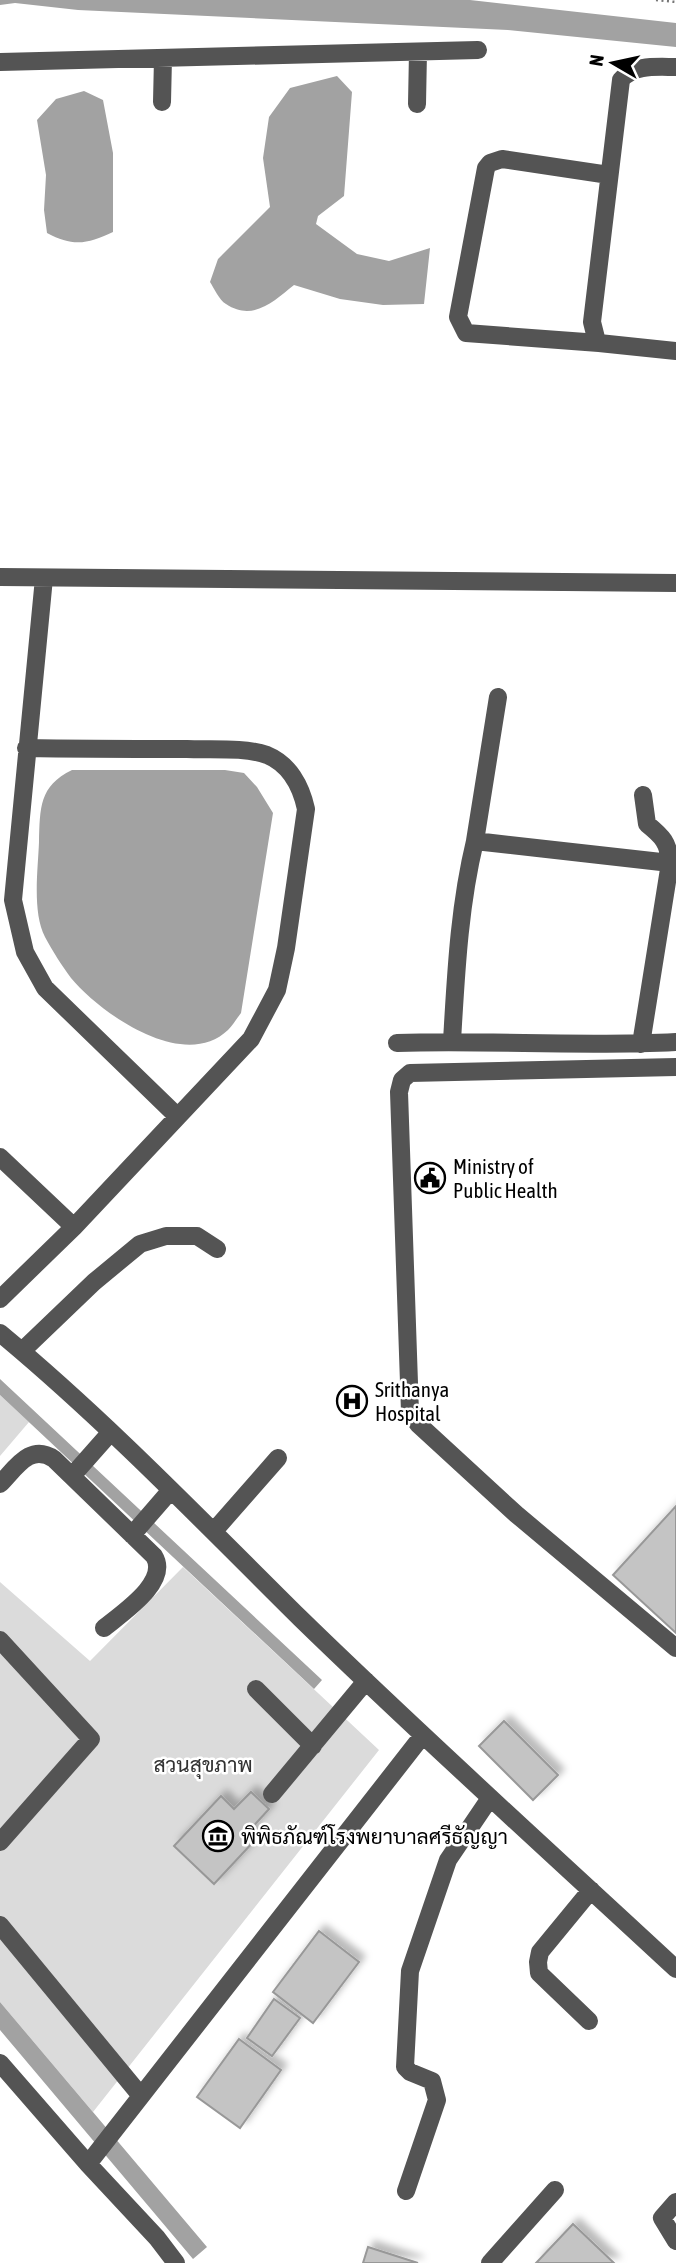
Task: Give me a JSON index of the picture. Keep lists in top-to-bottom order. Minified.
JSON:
{"parks":["สวนสุขภาพ"],"places":{"public building":["Ministry of Public Health"],"hospital":["Srithanya Hospital"],"museum":["พิพิธภัณฑ์โรงพยาบาลศรีธัญญา"]},"north":"left"}
